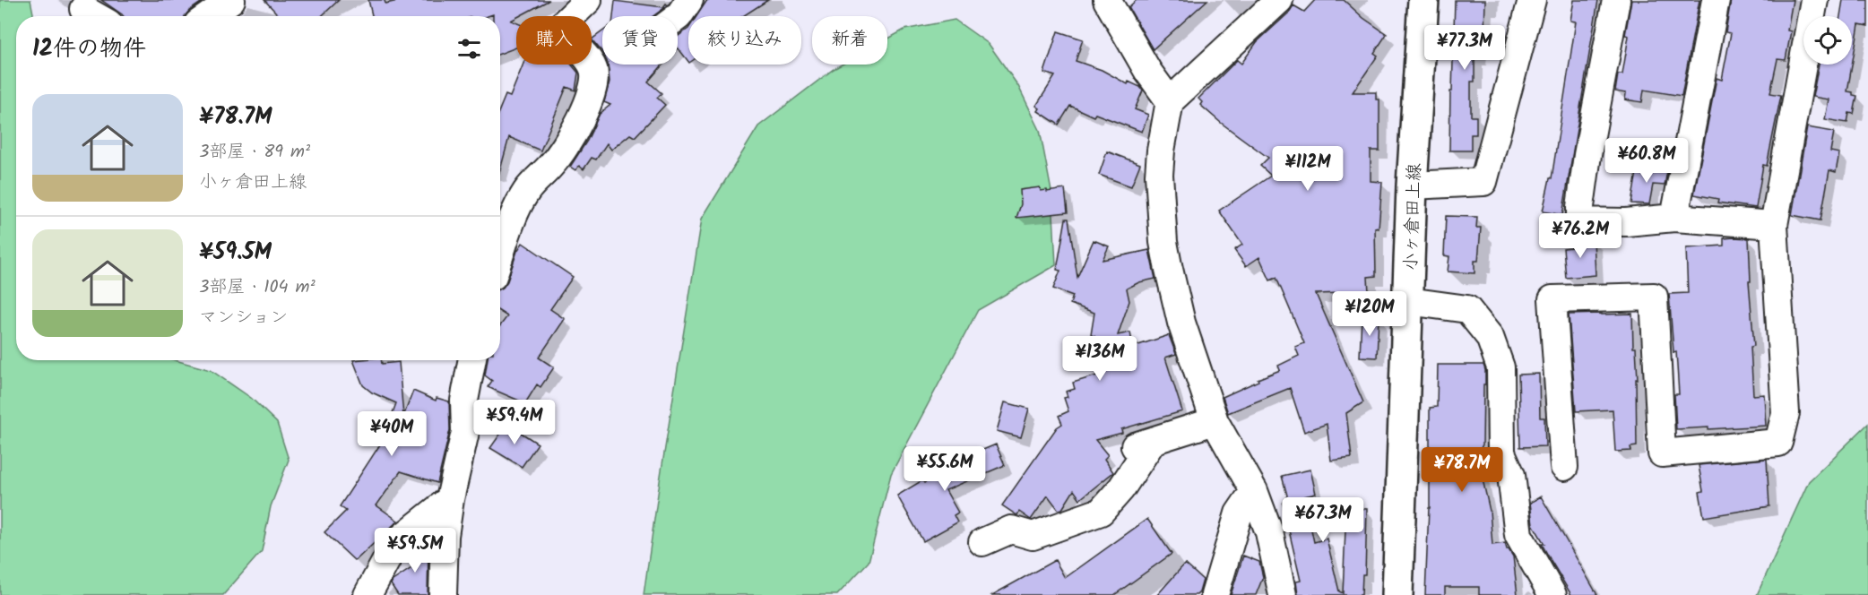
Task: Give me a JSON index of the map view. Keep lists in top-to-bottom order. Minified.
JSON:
{"streets":{"main road":["小ヶ倉田上線"]},"page":{"chip":["購入","賃貸","絞り込み","新着"],"heading":"12件の物件","price":["¥77.3M","¥60.8M","¥112M","¥76.2M","¥120M","¥136M","¥59.4M","¥40M","¥55.6M","¥78.7M","¥67.3M","¥59.5M"],"list":[{"name":"¥78.7M","note":"3部屋 · 89 m² · 小ヶ倉田上線"},{"name":"¥59.5M","note":"3部屋 · 104 m² · マンション"}]}}
